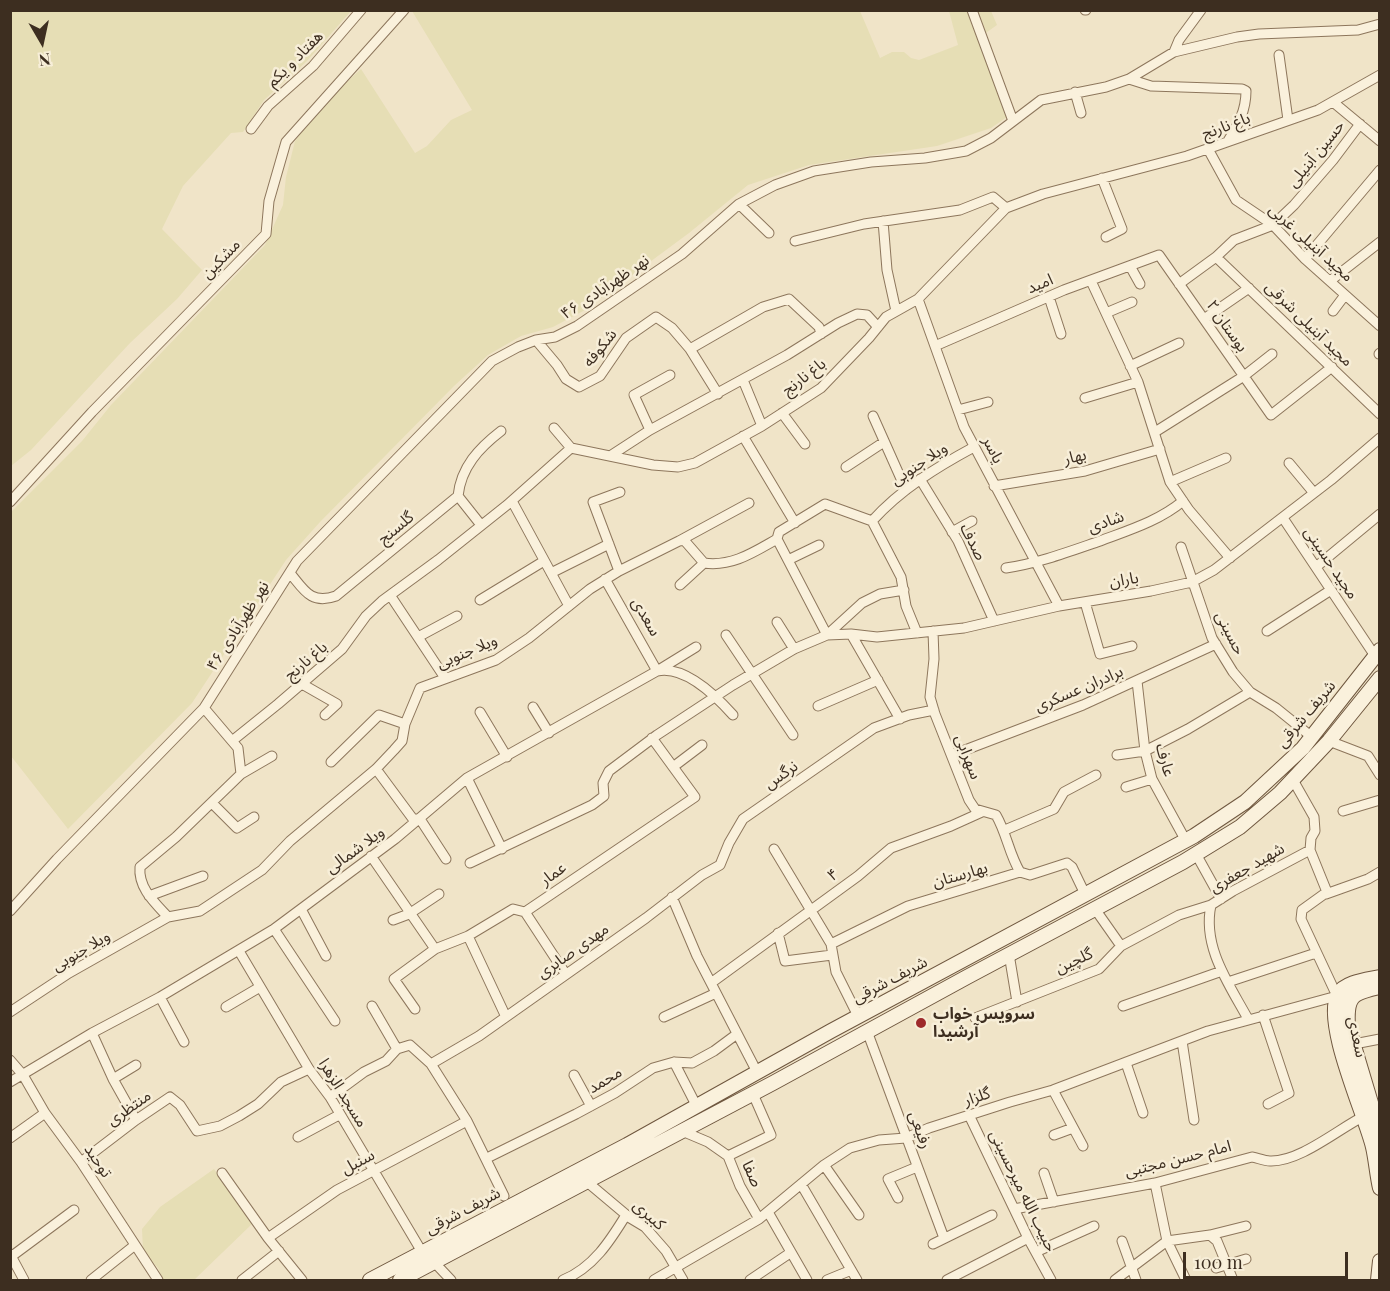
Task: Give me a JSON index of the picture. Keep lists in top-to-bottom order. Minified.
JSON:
{"streets":{"main road":["سعدی","شریف شرقی"],"street":["هفتاد و یکم","باغ نارنج","حسین آبنیلی","مجید آبنیلی غربی","مشکین","امید","نهر ظهرآبادی ۴۶","مجید آبنیلی شرقی","بوستان ۲","شکوفه","یاسر","بهار","ویلا جنوبی","شادی","گلسنج","صدف","مجید حسینی","باران","حسینی","برادران عسکری","سهرابی","عارف","نرگس","ویلا شمالی","شهید جعفری","عمار","۴","بهارستان","مهدی صابری","گلچین","محمد","مسجد الزهرا","گلزار","منتظری","رفیعی","امام حسن مجتبی","توحید","سنبل","صفا","حبیب الله میرحسینی","کبیری"]},"crossings":[["باغ نارنج","مجید آبنیلی غربی"],["باغ نارنج","یاسر"],["حسین آبنیلی","مجید آبنیلی غربی"],["حسین آبنیلی","مجید آبنیلی شرقی"],["حسین آبنیلی","بوستان ۲"],["امید","بوستان ۲"],["امید","یاسر"],["نهر ظهرآبادی ۴۶","شکوفه"],["نهر ظهرآبادی ۴۶","گلسنج"],["مجید آبنیلی شرقی","بوستان ۲"],["یاسر","بهار"],["یاسر","ویلا جنوبی"],["یاسر","شادی"],["یاسر","باران"],["ویلا جنوبی","صدف"],["ویلا جنوبی","سعدی"],["صدف","باران"],["مجید حسینی","باران"],["مجید حسینی","شریف شرقی"],["باران","حسینی"],["باران","سهرابی"],["سعدی","ویلا شمالی"],["سعدی","گلزار"],["سعدی","امام حسن مجتبی"],["حسینی","برادران عسکری"],["حسینی","شریف شرقی"],["برادران عسکری","سهرابی"],["برادران عسکری","عارف"],["شریف شرقی","عارف"],["شریف شرقی","بهارستان"],["شریف شرقی","مسجد الزهرا"],["شریف شرقی","رفیعی"],["شریف شرقی","صفا"],["شریف شرقی","کبیری"],["سهرابی","نرگس"],["سهرابی","۴"],["نرگس","مهدی صابری"],["ویلا شمالی","مسجد الزهرا"],["ویلا شمالی","توحید"],["شهید جعفری","گلچین"],["شهید جعفری","گلزار"],["مسجد الزهرا","منتظری"],["مسجد الزهرا","سنبل"],["گلزار","رفیعی"],["گلزار","صفا"],["گلزار","حبیب الله میرحسینی"],["گلزار","کبیری"],["منتظری","توحید"],["امام حسن مجتبی","حبیب الله میرحسینی"]],"places":["سرویس خواب آرشیدا"],"scale_bar":"100 m","north":"bottom"}
